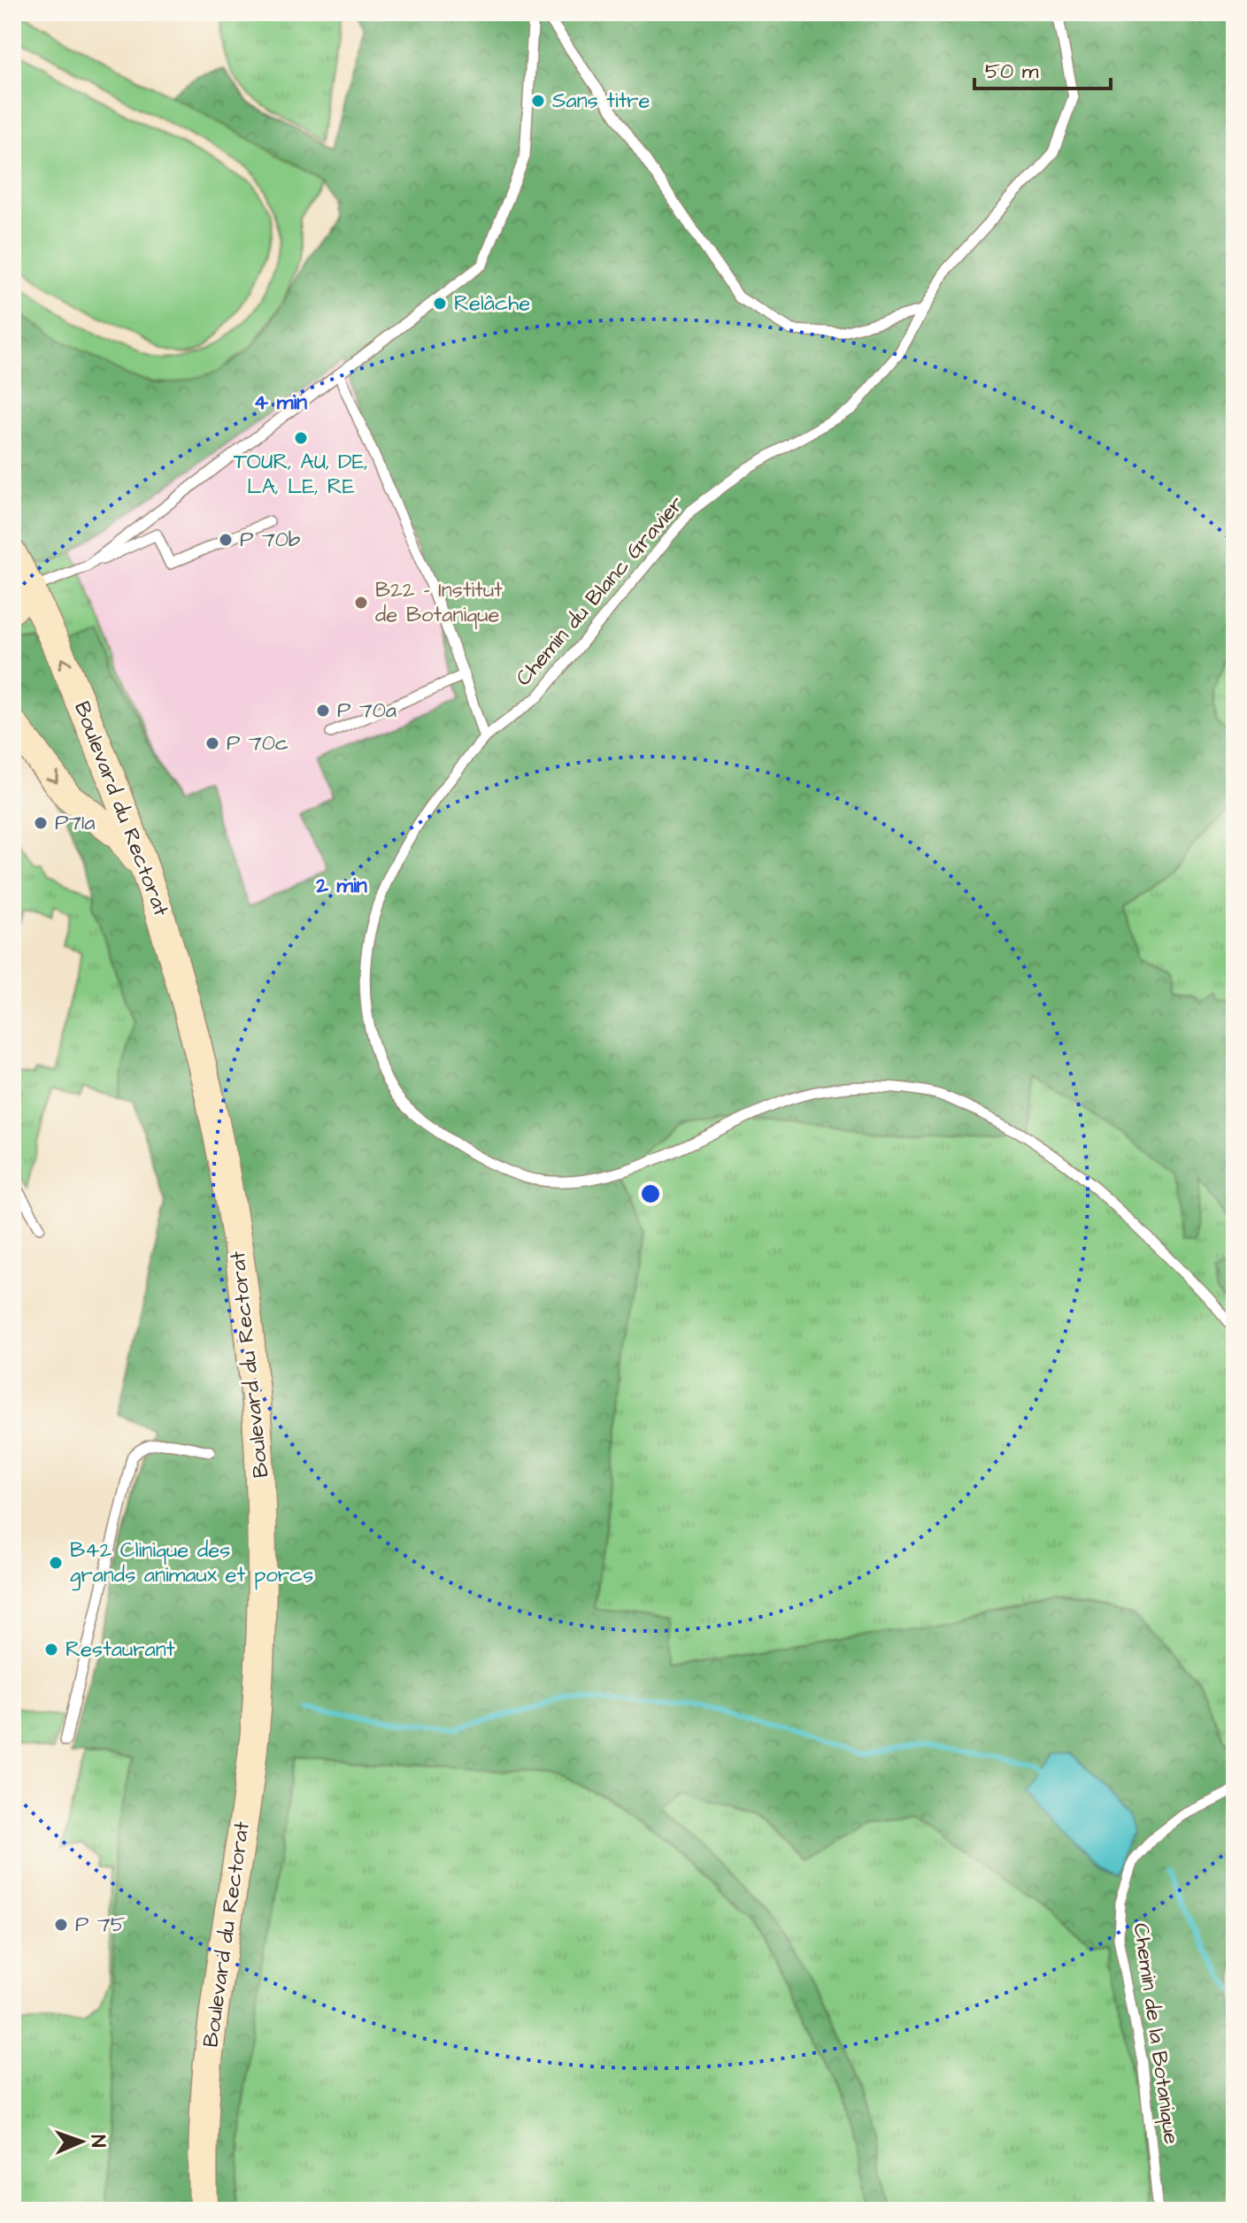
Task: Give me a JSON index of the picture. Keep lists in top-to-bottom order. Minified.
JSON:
{"streets":{"main road":["Boulevard du Rectorat"],"lane":["Chemin du Blanc Gravier","Chemin de la Botanique"]},"places":["Sans titre","Relâche","TOUR, AU, DE, LA, LE, RE","P 70b","B22 - Institut de Botanique","P 70a","P 70c","P71a","B42 Clinique des grands animaux et porcs","Restaurant","P 75"],"scale_bar":"50 m","north":"right","rings":["4 min","2 min"]}
